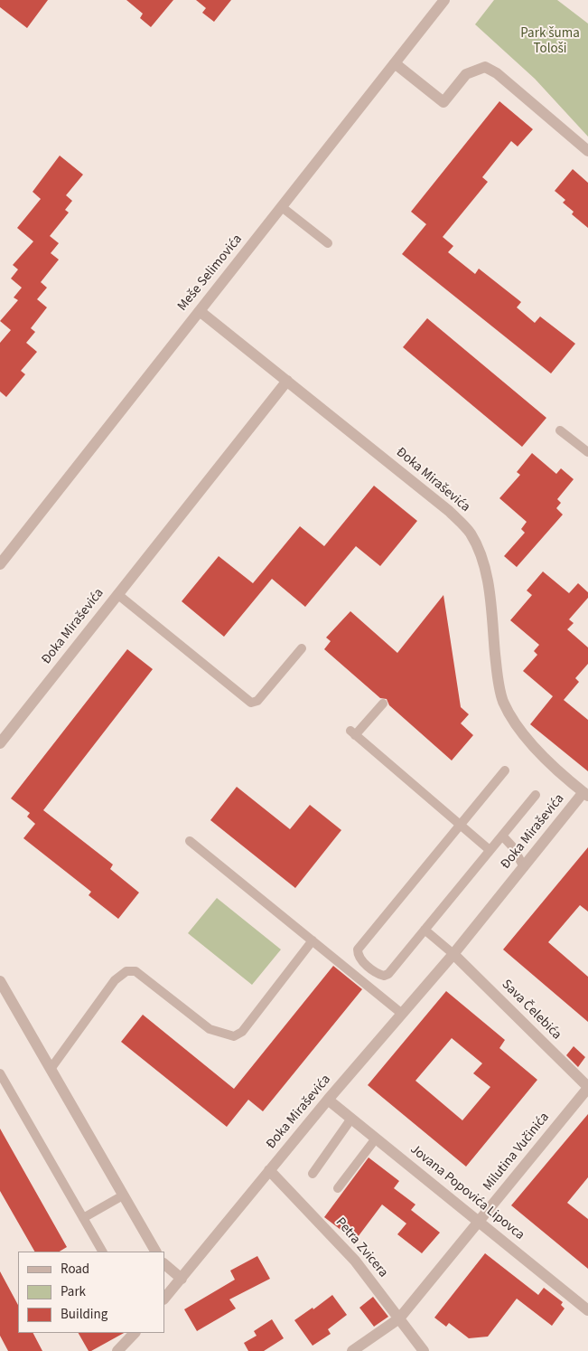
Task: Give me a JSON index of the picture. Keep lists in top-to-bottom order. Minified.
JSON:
{"streets":{"street":["Meše Selimovića","Đoka Miraševića","Sava Čelebića","Milutina Vučinića","Jovana Popovića Lipovca","Petra Zvicera"]},"crossings":[["Meše Selimovića","Đoka Miraševića"],["Đoka Miraševića","Sava Čelebića"],["Đoka Miraševića","Jovana Popovića Lipovca"],["Đoka Miraševića","Petra Zvicera"],["Sava Čelebića","Milutina Vučinića"],["Milutina Vučinića","Jovana Popovića Lipovca"],["Milutina Vučinića","Petra Zvicera"]],"parks":["Park šuma Tološi"],"legend":["Road","Park","Building"]}
